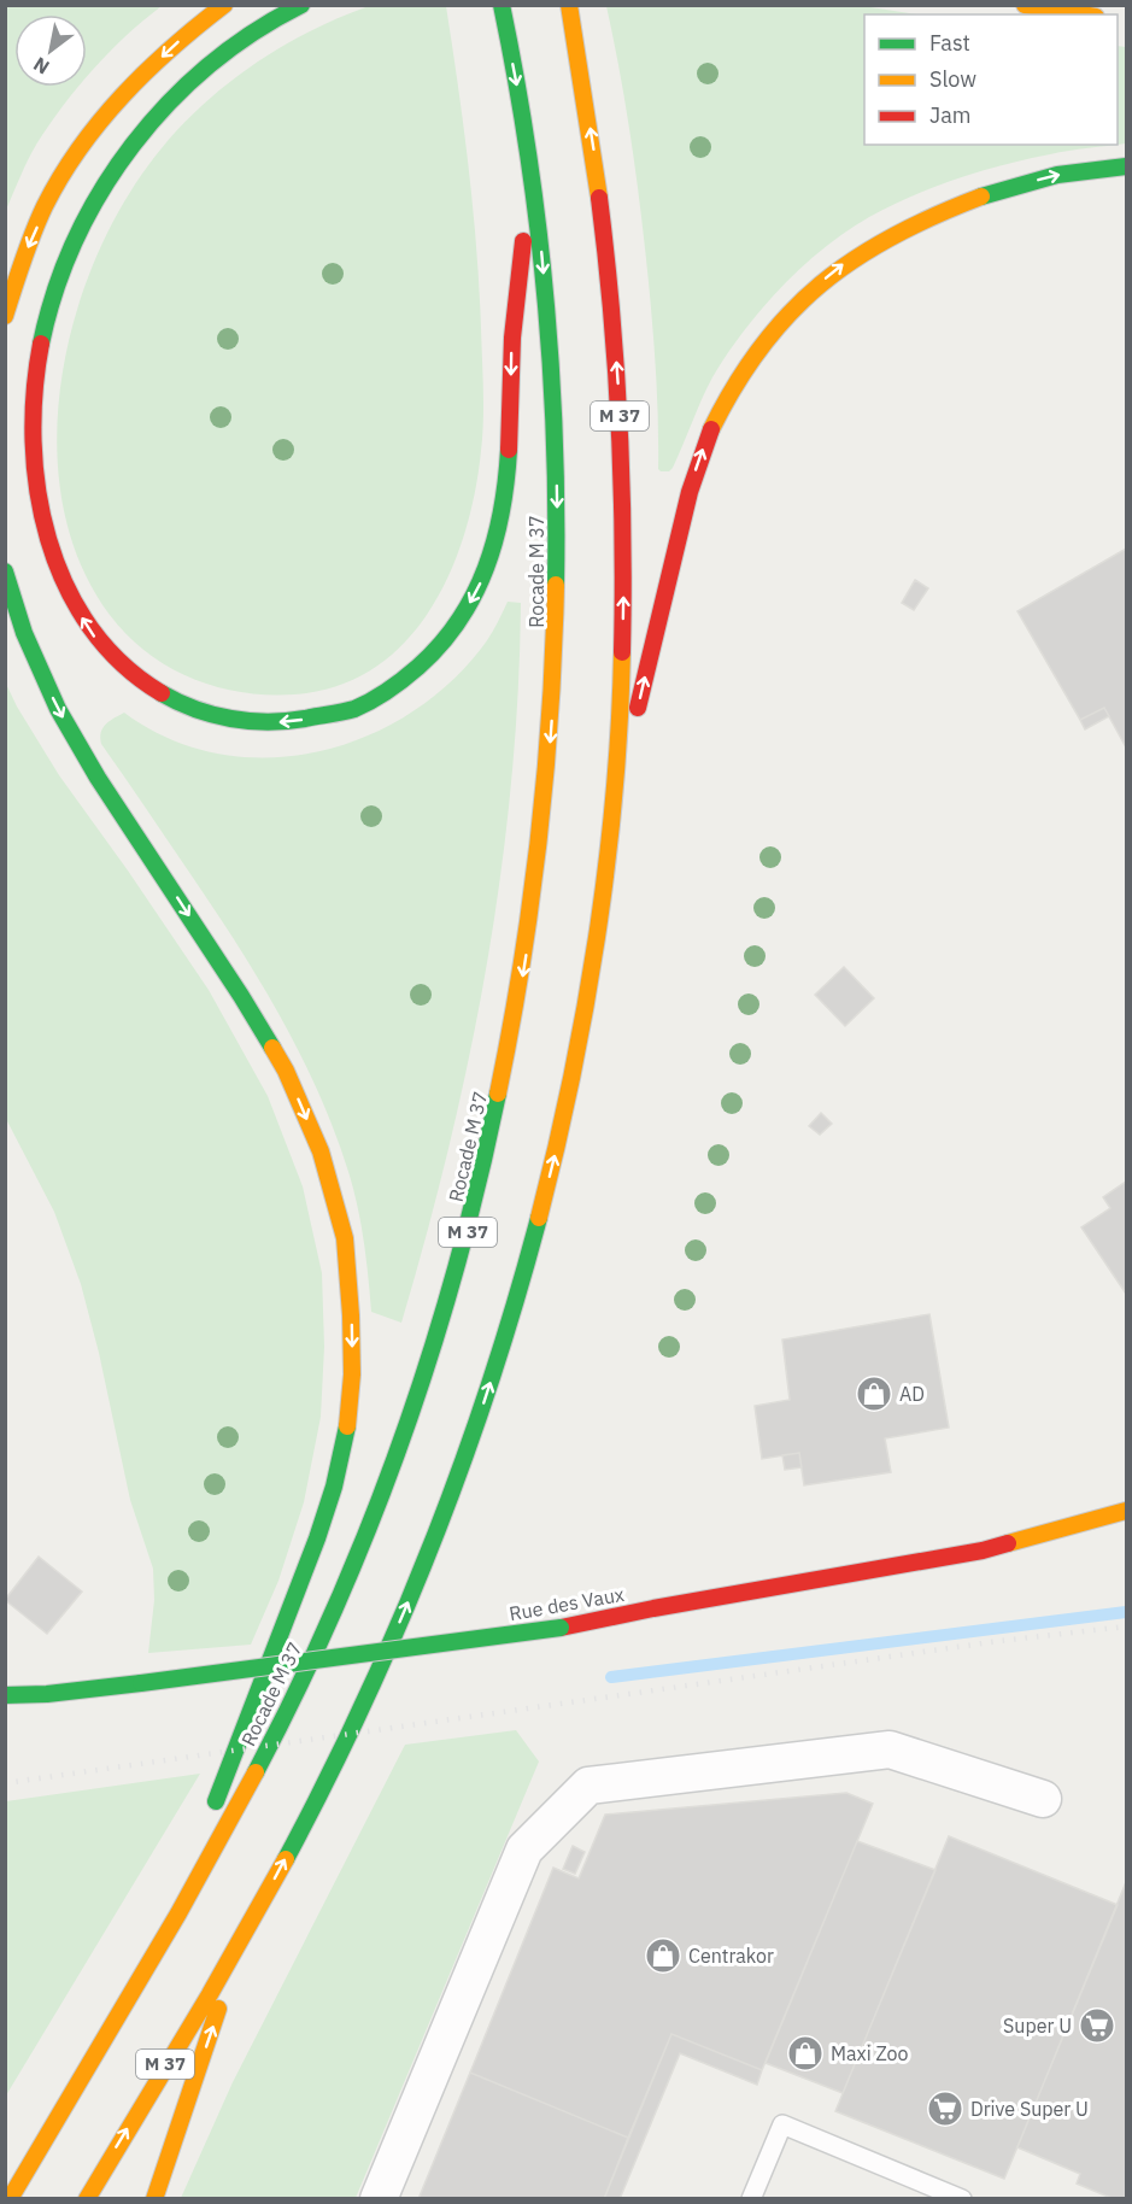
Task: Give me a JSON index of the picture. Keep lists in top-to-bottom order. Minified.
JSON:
{"streets":{"main road":["M 37","Rocade M 37","Rue des Vaux"]},"places":{"shop":["AD","Centrakor","Maxi Zoo"],"supermarket":["Super U","Drive Super U"]},"legend":["Fast","Slow","Jam"],"north":"bottom left"}
